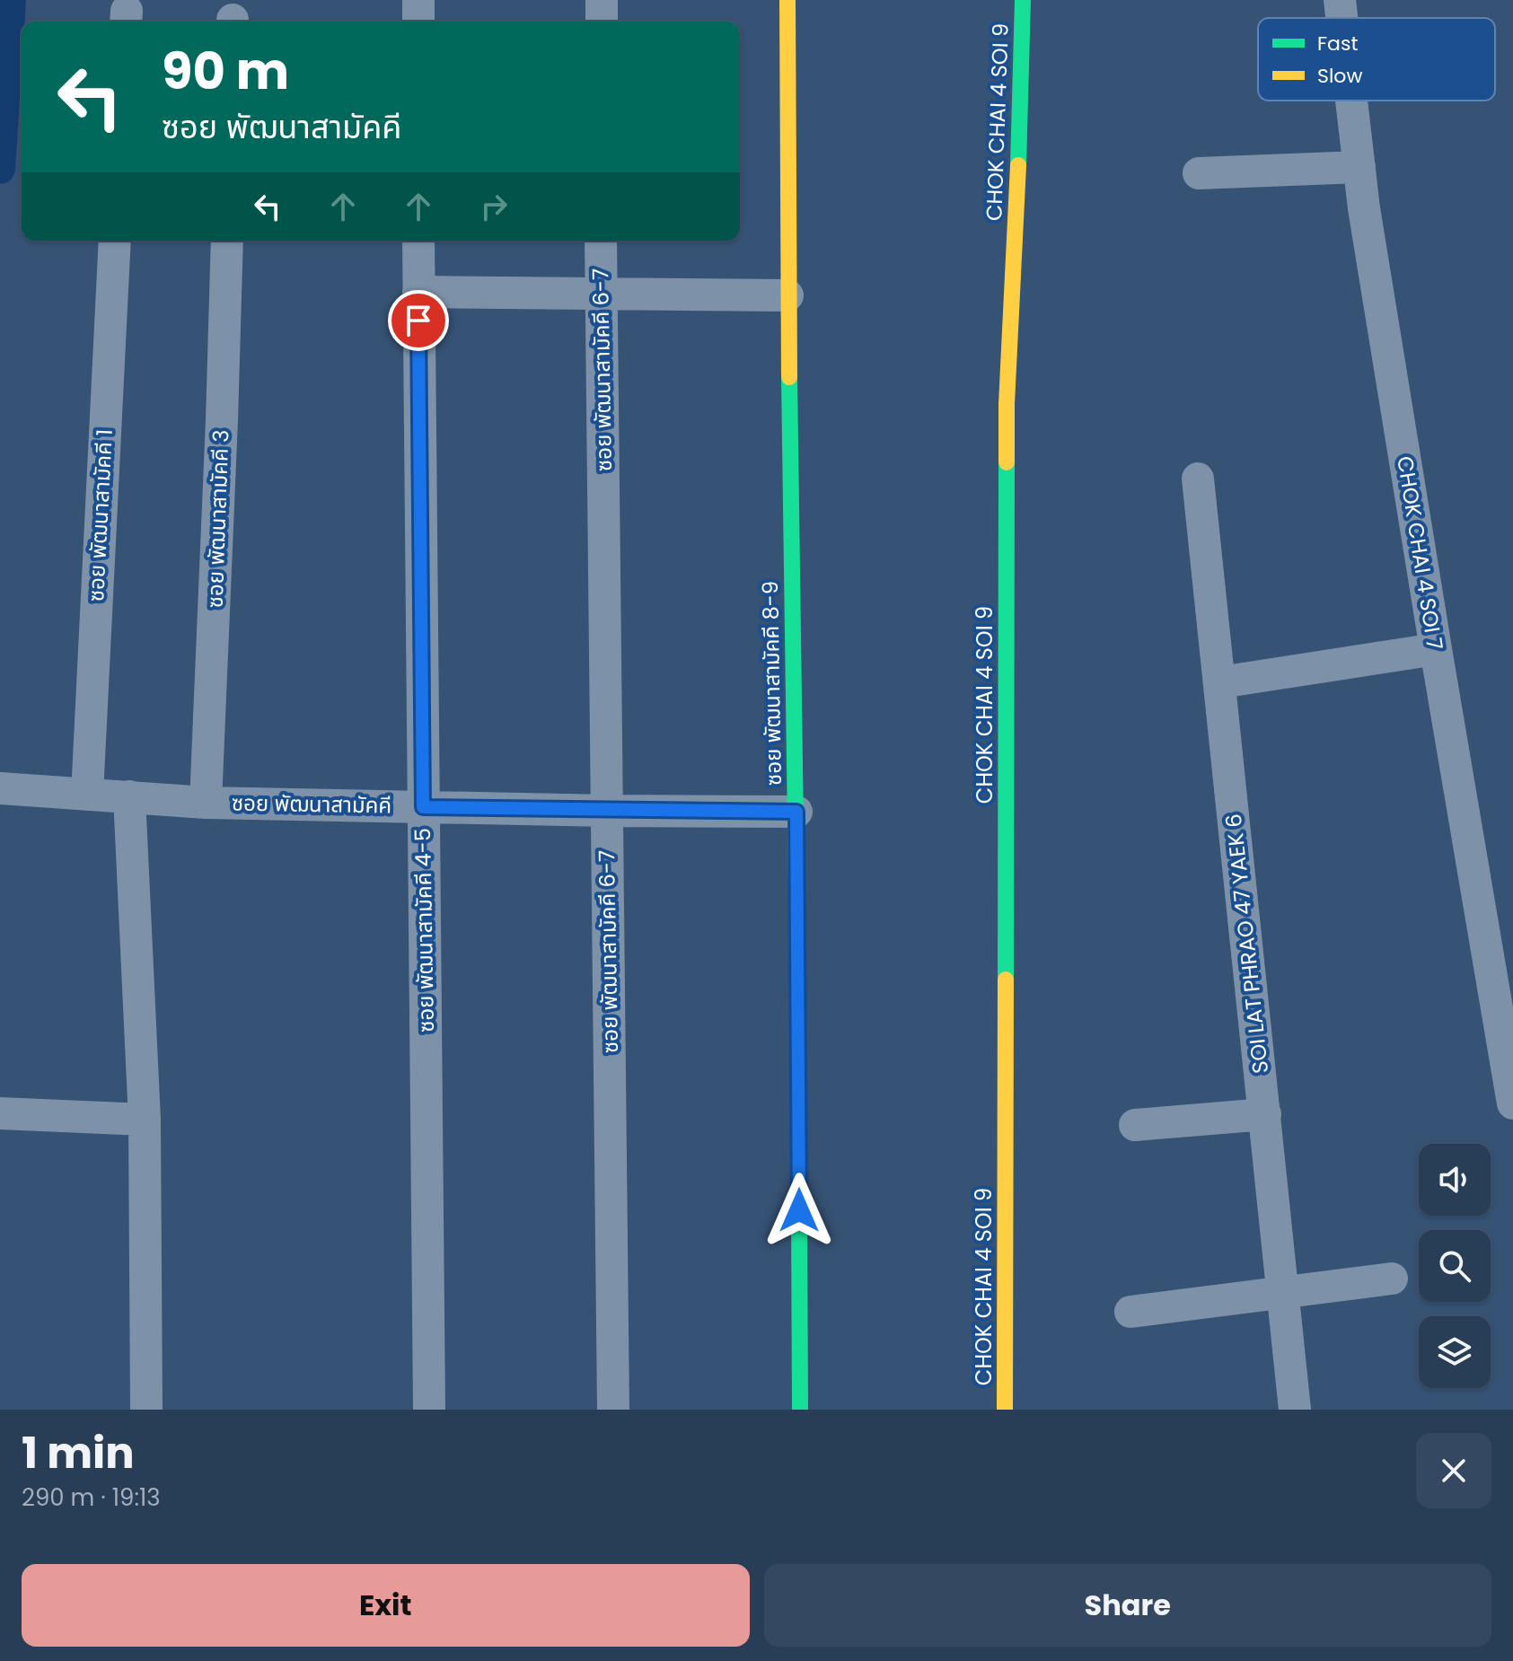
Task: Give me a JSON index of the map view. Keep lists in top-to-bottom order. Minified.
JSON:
{"streets":{"street":["CHOK CHAI 4 SOI 9","ซอย พัฒนาสามัคคี 6-7","ซอย พัฒนาสามัคคี 1","ซอย พัฒนาสามัคคี 3","CHOK CHAI 4 SOI 7","ซอย พัฒนาสามัคคี 8-9","ซอย พัฒนาสามัคคี","ซอย พัฒนาสามัคคี 4-5","SOI LAT PHRAO 47 YAEK 6"]},"crossings":[["ซอย พัฒนาสามัคคี 6-7","ซอย พัฒนาสามัคคี"],["ซอย พัฒนาสามัคคี 1","ซอย พัฒนาสามัคคี"],["ซอย พัฒนาสามัคคี 3","ซอย พัฒนาสามัคคี"],["ซอย พัฒนาสามัคคี 8-9","ซอย พัฒนาสามัคคี"],["ซอย พัฒนาสามัคคี","ซอย พัฒนาสามัคคี 4-5"]],"legend":["Fast","Slow"],"page":{"turn":["90 m","ซอย พัฒนาสามัคคี"],"heading":["1 min","290 m · 19:13"],"buttons":["Exit","Share"]}}
